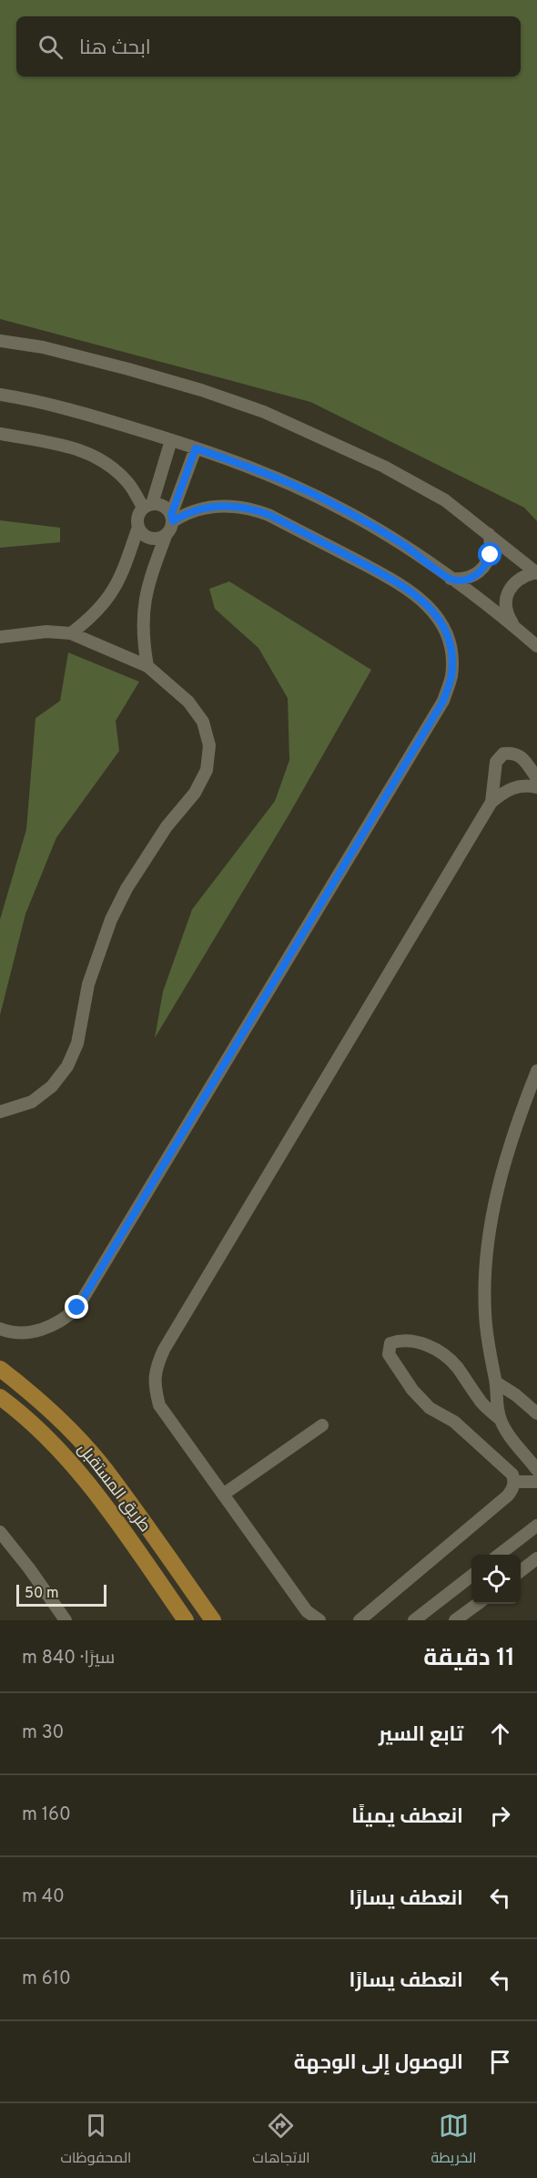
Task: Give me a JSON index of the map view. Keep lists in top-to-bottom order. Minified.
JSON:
{"streets":{"main road":["طريق المستقبل"]},"scale_bar":"50 m","page":{"search":"ابحث هنا","scale":"50 m","heading":["11 دقيقة","سيرًا · 840 m"],"list":[["تابع السير","30 m"],["انعطف يمينًا","160 m"],["انعطف يسارًا","40 m"],["انعطف يسارًا","610 m"],"الوصول إلى الوجهة"],"nav":["الخريطة","الاتجاهات","المحفوظات"]}}
